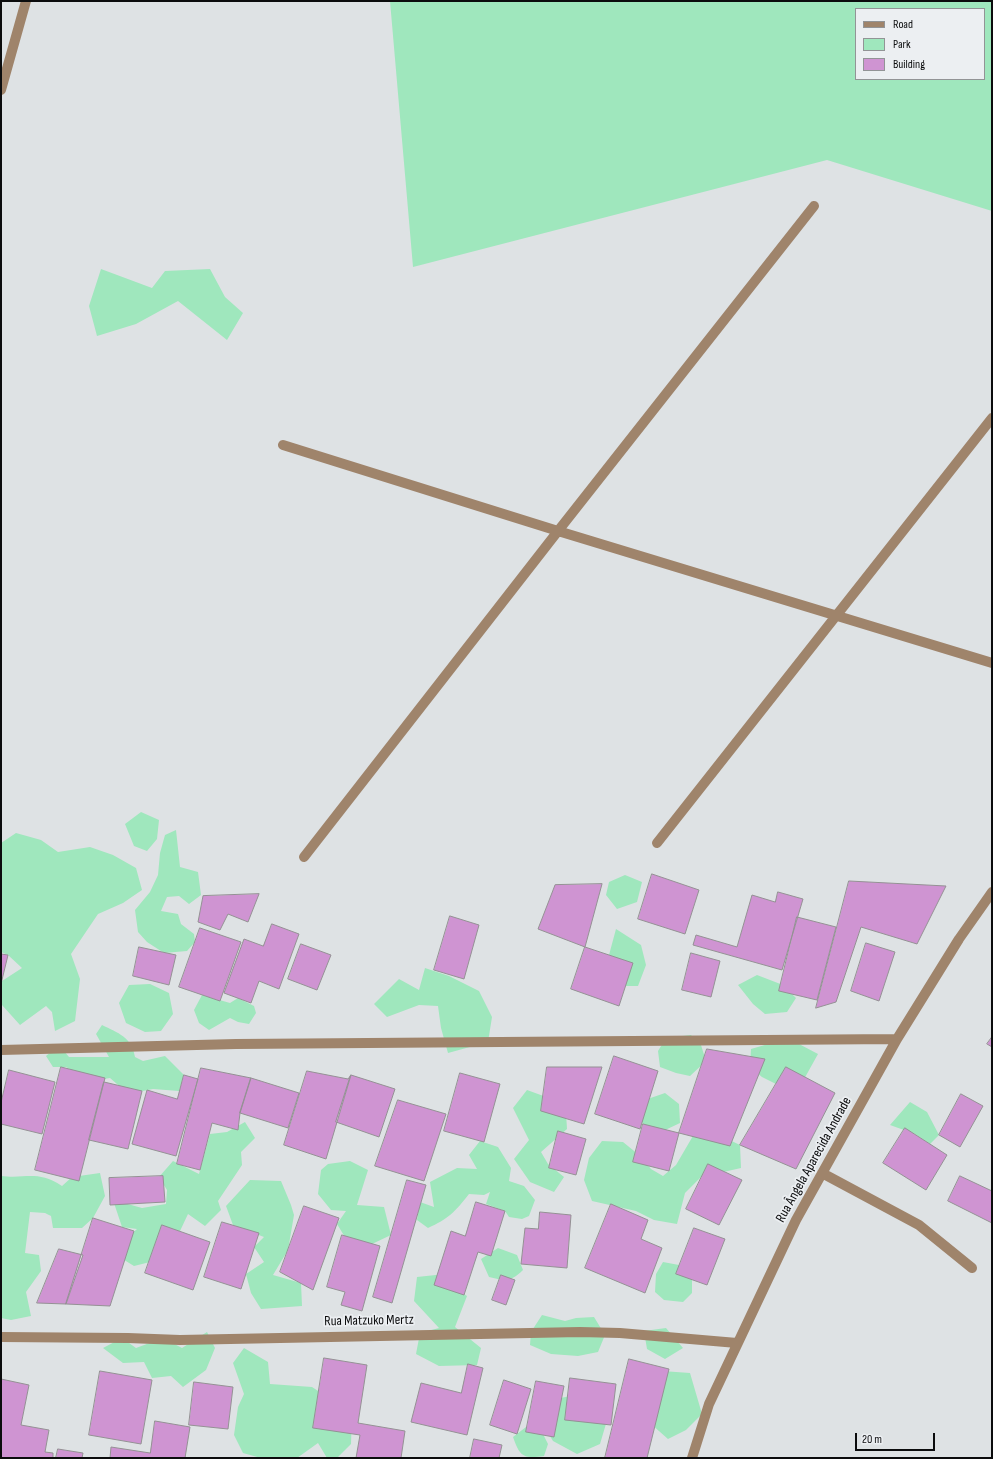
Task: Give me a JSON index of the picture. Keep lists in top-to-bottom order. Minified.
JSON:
{"streets":{"street":["Rua Ângela Aparecida Andrade","Rua Matzuko Mertz"]},"crossings":[["Rua Ângela Aparecida Andrade","Rua Matzuko Mertz"]],"legend":["Road","Park","Building"],"scale_bar":"20 m"}
